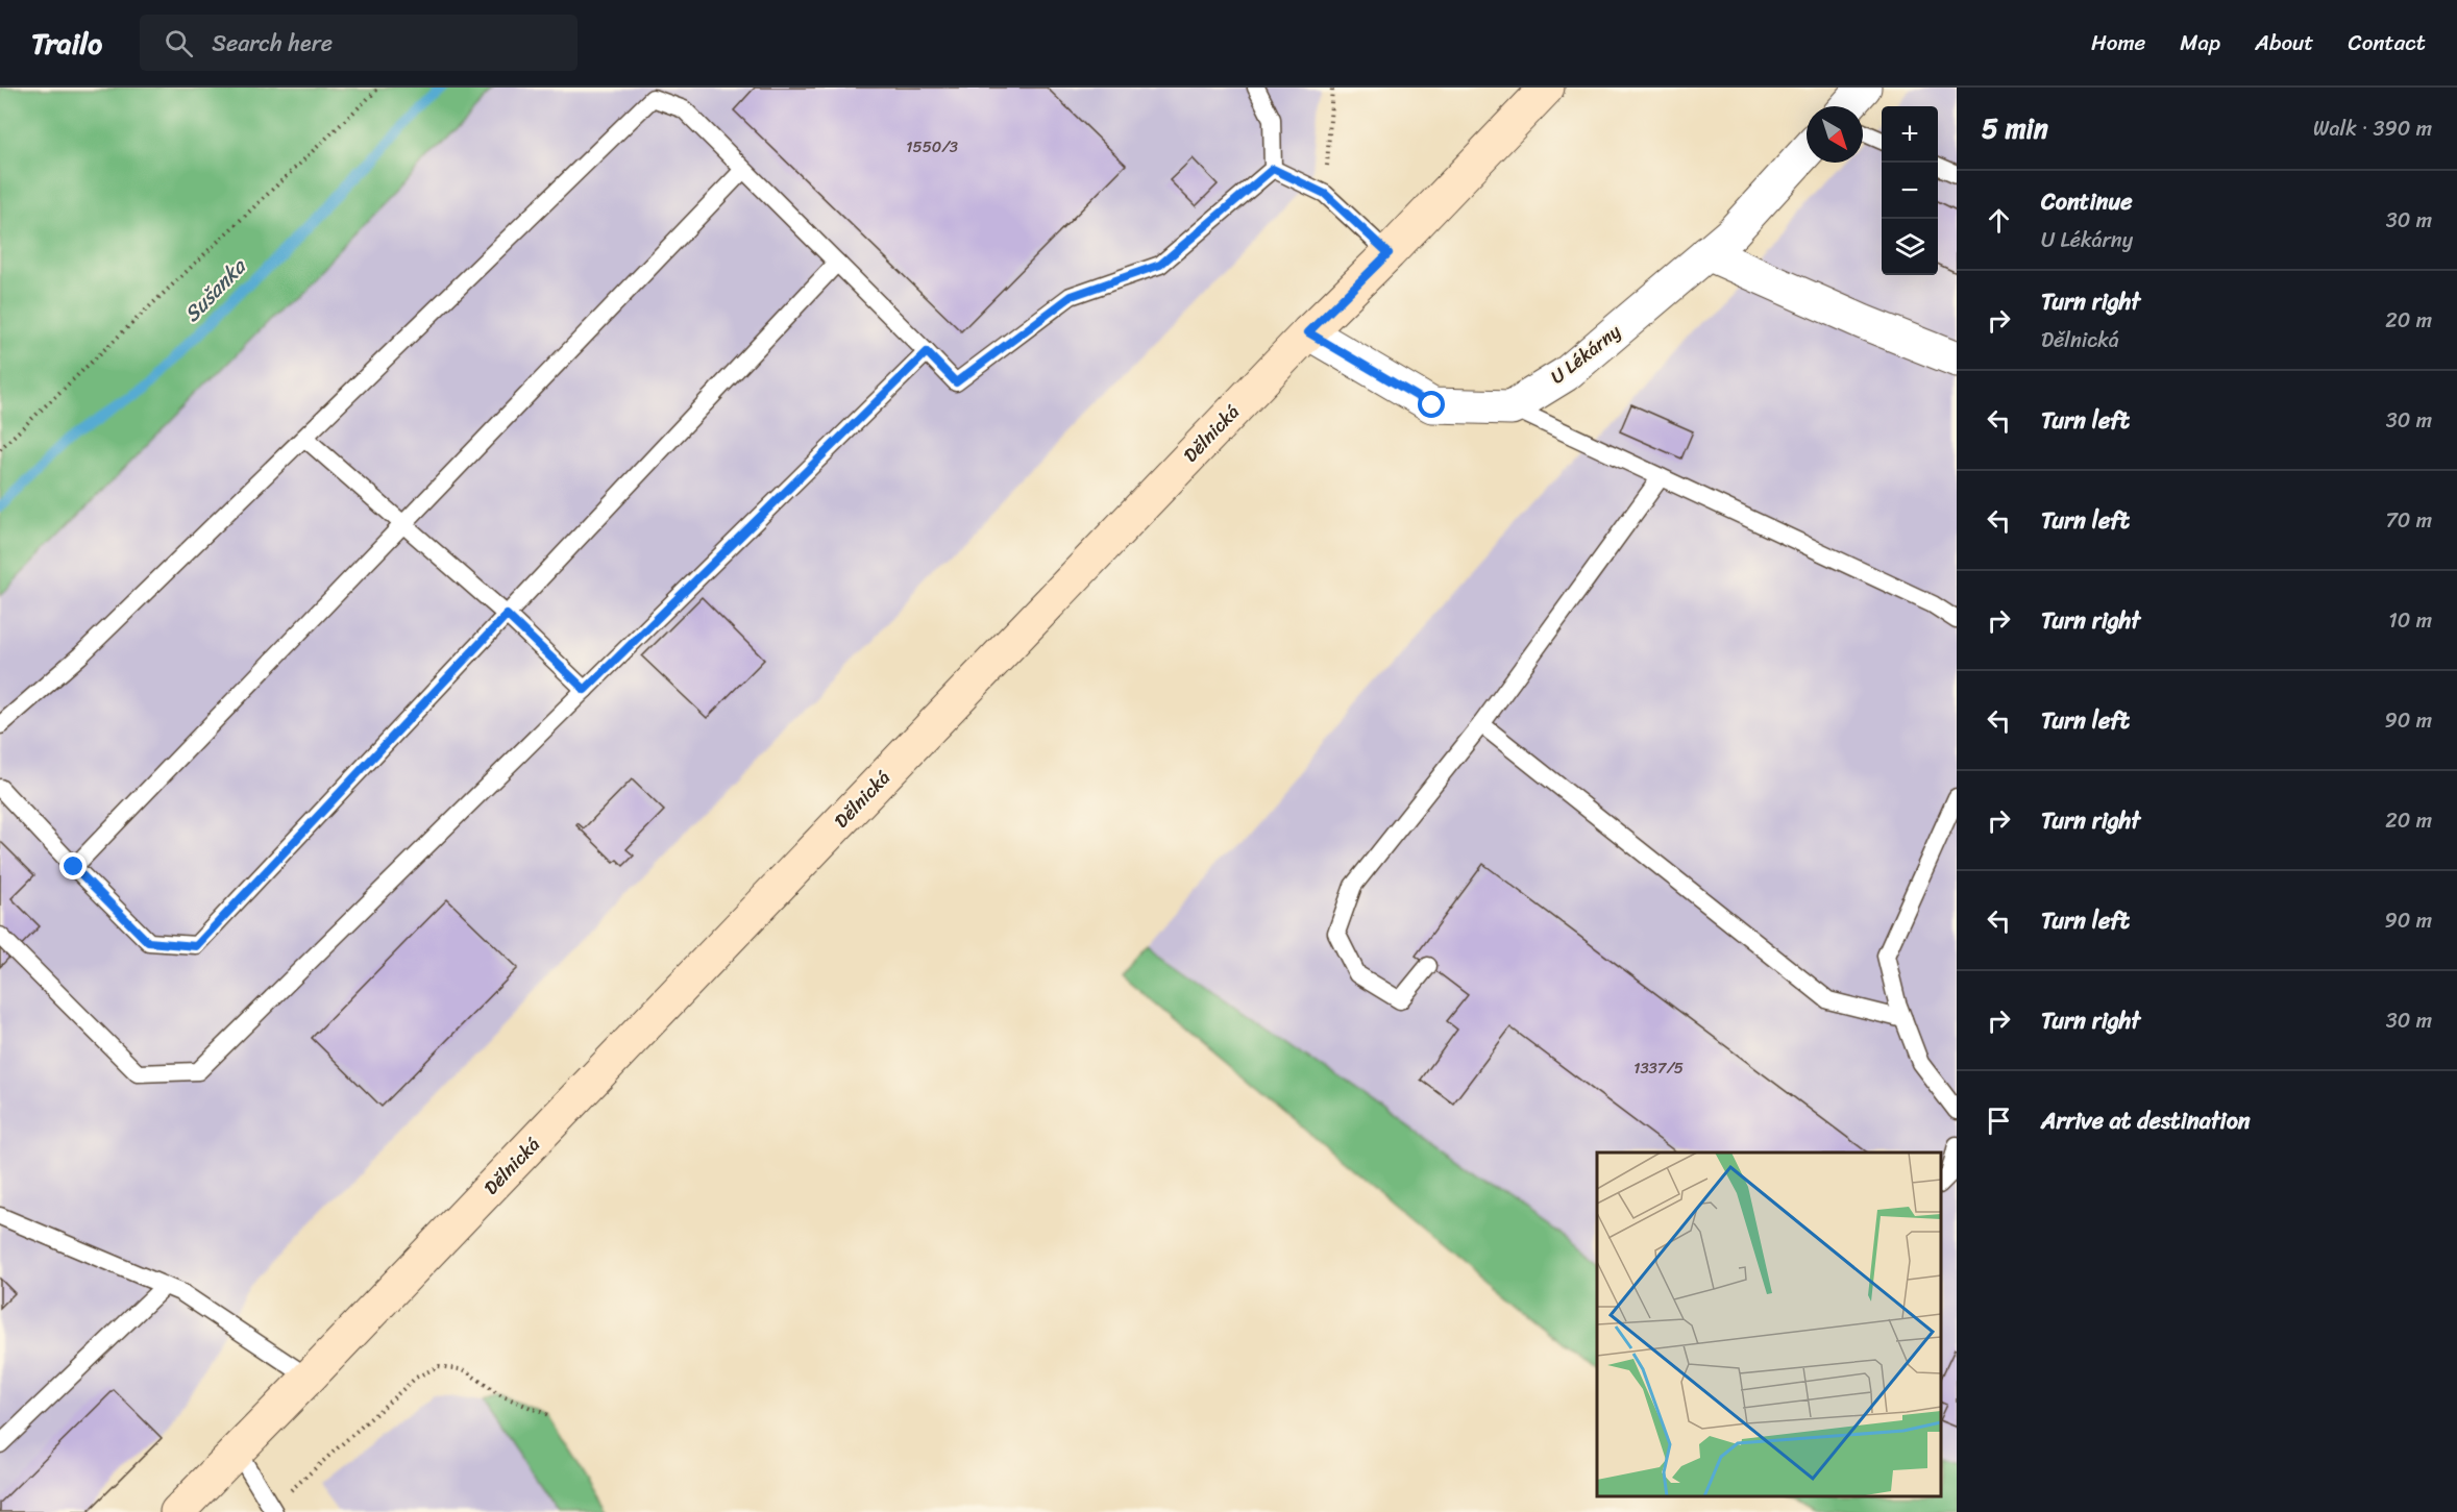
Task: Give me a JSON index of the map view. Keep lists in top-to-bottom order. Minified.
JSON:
{"streets":{"main road":["Dělnická"],"street":["U Lékárny"]},"water":["Sušanka"],"house_numbers":["1550/3","1337/5"],"north":"bottom right","page":{"header":"Trailo","search":"Search here","nav":["Home","Map","About","Contact"],"heading":["5 min","Walk · 390 m"],"map_buttons":["+","−"],"list":[["Continue","U Lékárny","30 m"],["Turn right","Dělnická","20 m"],["Turn left","30 m"],["Turn left","70 m"],["Turn right","10 m"],["Turn left","90 m"],["Turn right","20 m"],["Turn left","90 m"],["Turn right","30 m"],"Arrive at destination"]}}
